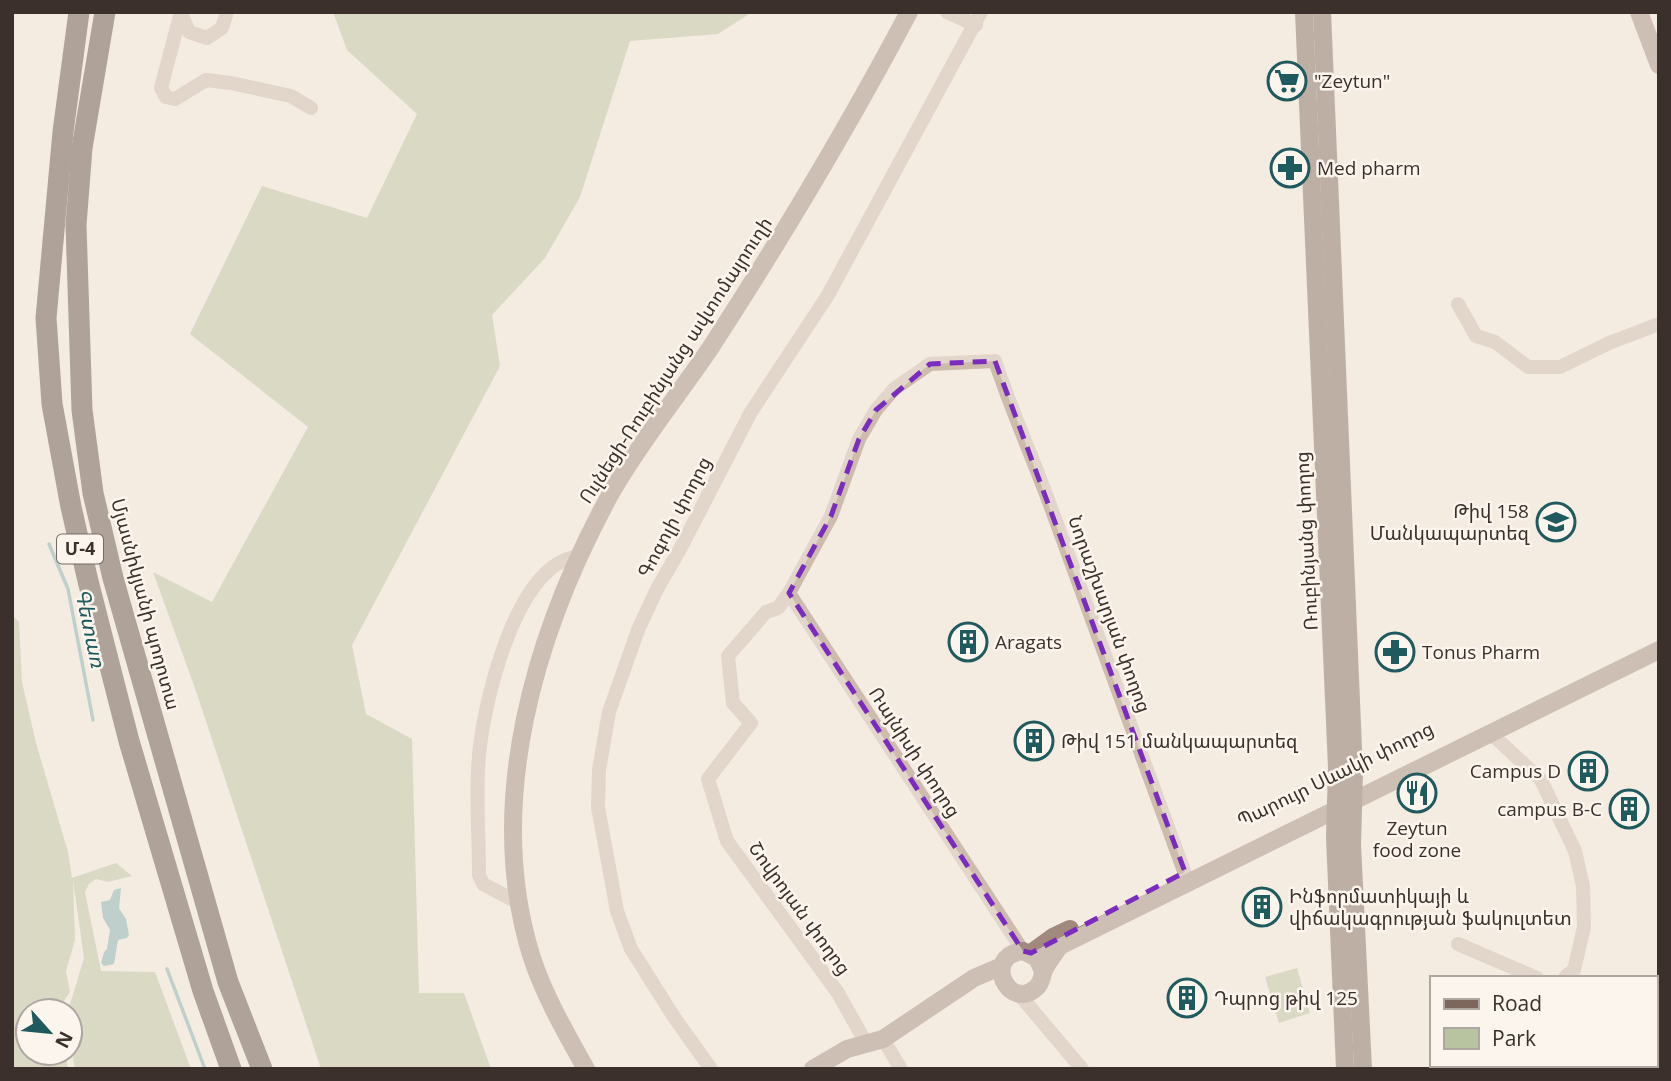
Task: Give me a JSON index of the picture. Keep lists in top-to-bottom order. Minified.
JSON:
{"streets":{"highway":["Մ-4","Մյասնիկյանի պողոտա"],"main road":["Ռուբինյանց փողոց"],"street":["Ուլնեցի-Ռուբինյանց ավտոմայրուղի","Գոգոլի փողոց","Նորաշխարյան փողոց","Ռայնիսի փողոց","Պարույր Սևակի փողոց","Շովրոյան փողոց"]},"crossings":[["Ռուբինյանց փողոց","Պարույր Սևակի փողոց"],["Նորաշխարյան փողոց","Պարույր Սևակի փողոց"],["Նորաշխարյան փողոց","Շովրոյան փողոց"],["Ռայնիսի փողոց","Պարույր Սևակի փողոց"],["Ռայնիսի փողոց","Շովրոյան փողոց"]],"water":["Գետառ"],"places":{"supermarket":["\"Zeytun\""],"pharmacy":["Med pharm","Tonus Pharm"],"school or university":["Թիվ 158 Մանկապարտեզ"],"building":["Aragats","Թիվ 151 մանկապարտեզ","Campus D","campus B-C","Ինֆորմատիկայի և վիճակագրության ֆակուլտետ","Դպրոց թիվ 125"],"restaurant":["Zeytun food zone"]},"legend":["Road","Park"],"north":"bottom right"}
